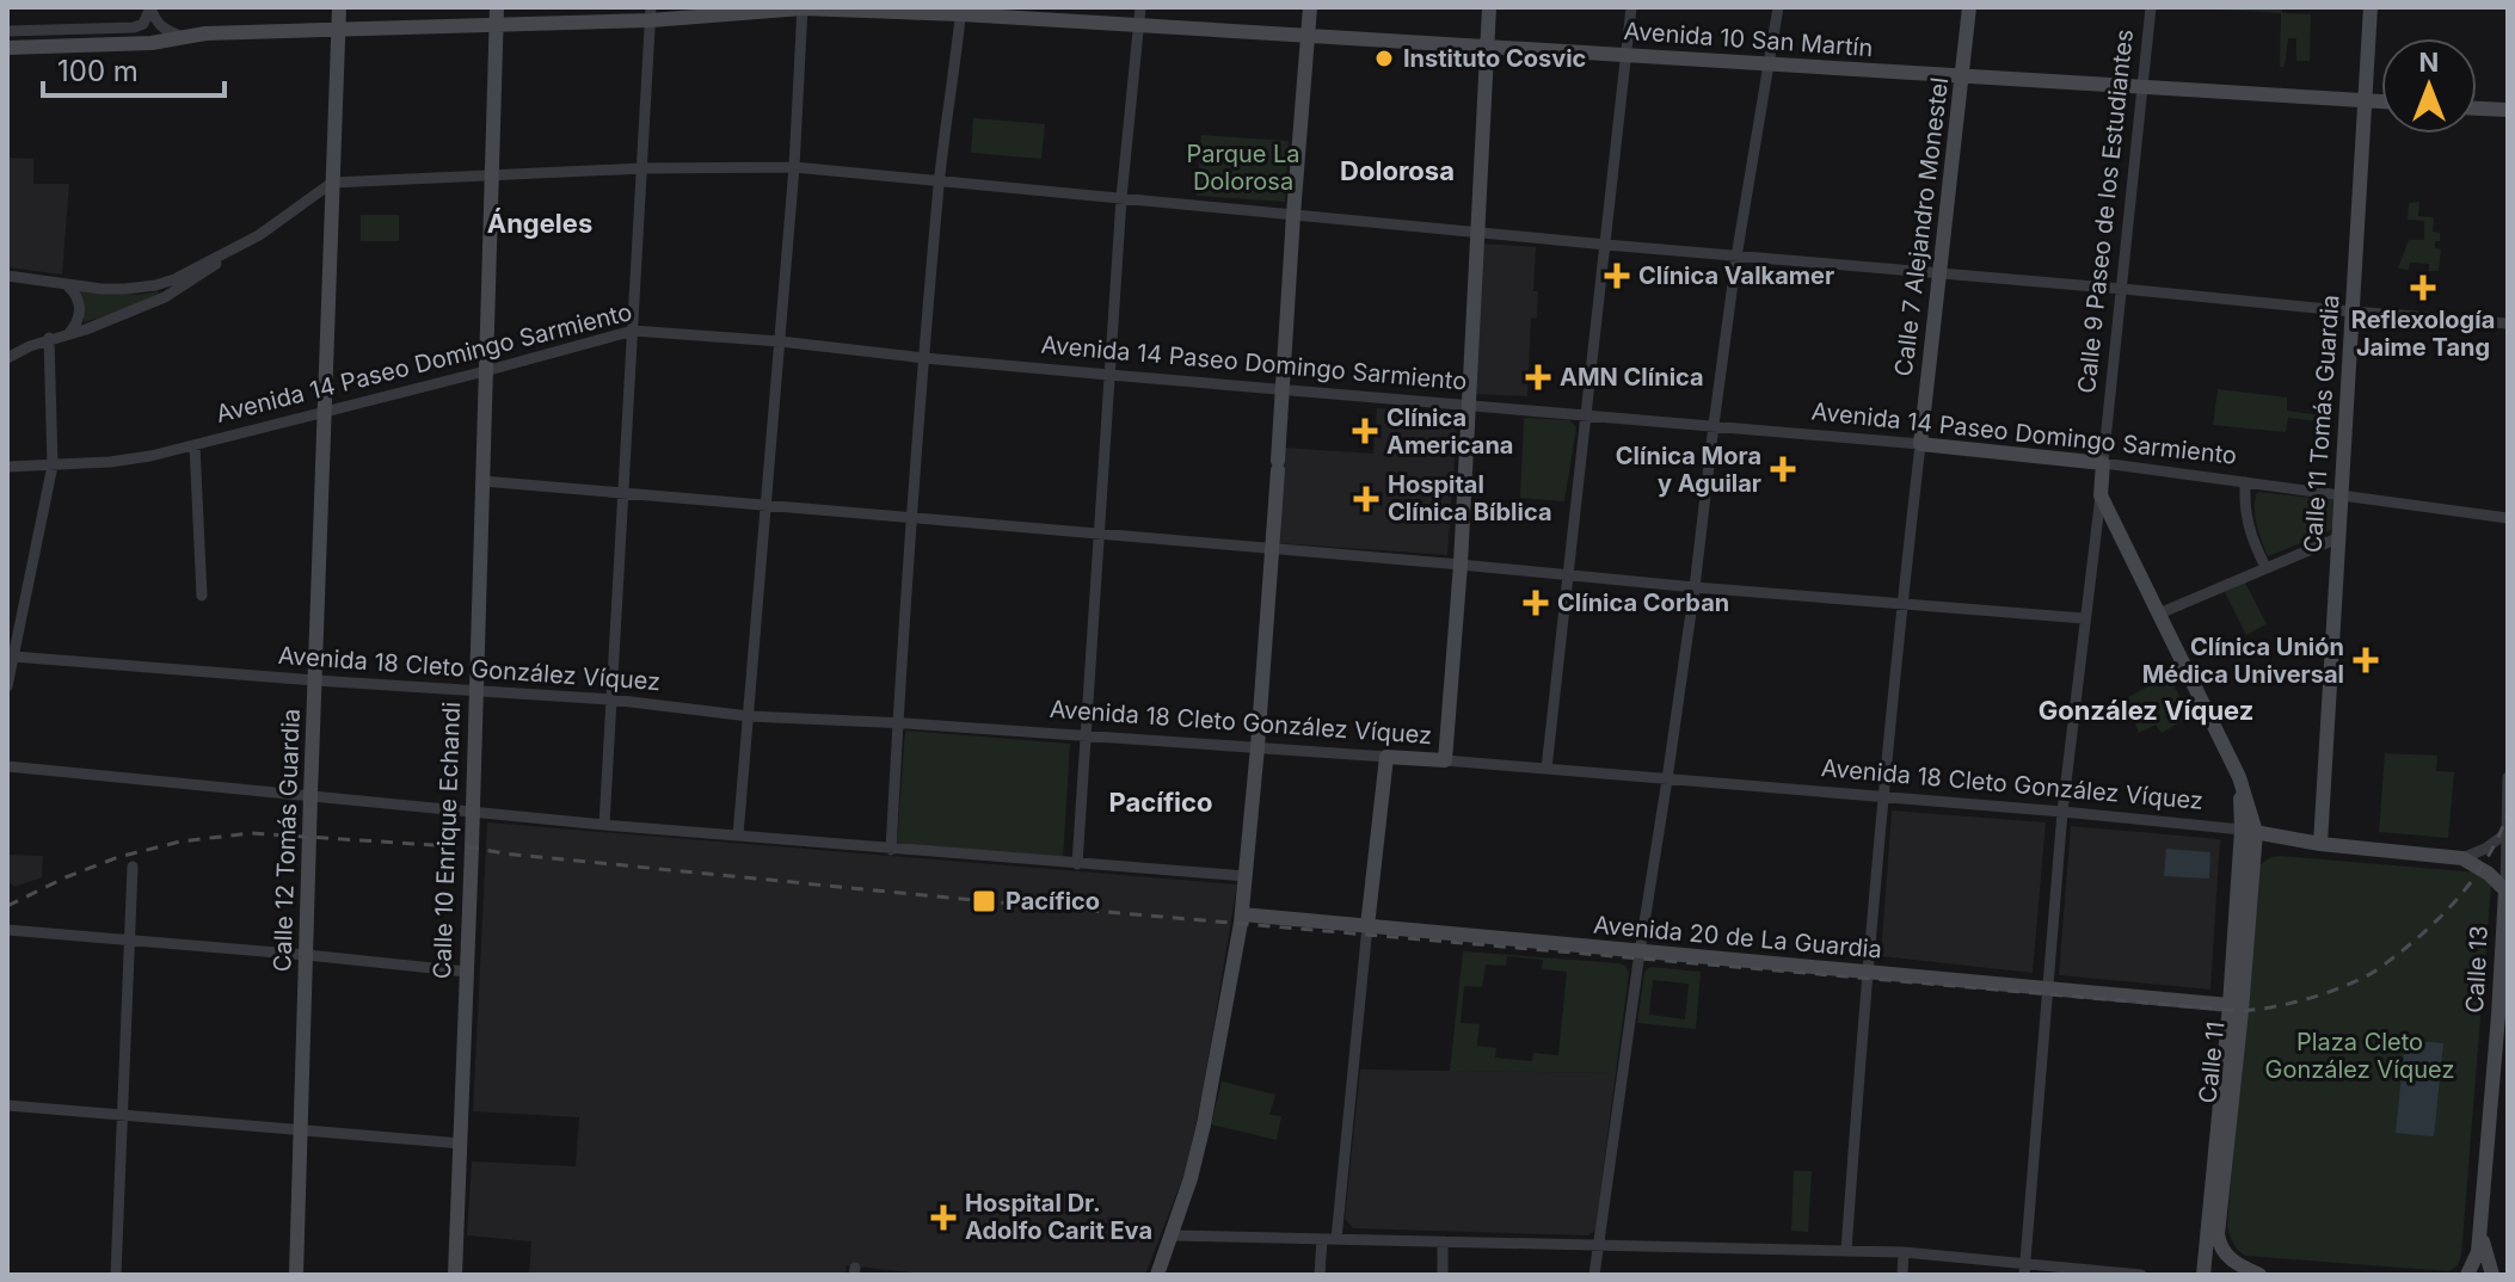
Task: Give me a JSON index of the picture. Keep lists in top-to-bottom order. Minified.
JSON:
{"streets":{"street":["Avenida 10 San Martín","Calle 9 Paseo de los Estudiantes","Calle 7 Alejandro Monestel","Avenida 14 Paseo Domingo Sarmiento","Calle 11 Tomás Guardia","Avenida 18 Cleto González Víquez","Calle 12 Tomás Guardia","Calle 10 Enrique Echandi","Avenida 20 de La Guardia","Calle 13","Calle 11"]},"crossings":[["Avenida 10 San Martín","Calle 9 Paseo de los Estudiantes"],["Avenida 10 San Martín","Calle 7 Alejandro Monestel"],["Avenida 10 San Martín","Calle 11 Tomás Guardia"],["Avenida 10 San Martín","Calle 12 Tomás Guardia"],["Avenida 10 San Martín","Calle 10 Enrique Echandi"],["Calle 9 Paseo de los Estudiantes","Avenida 14 Paseo Domingo Sarmiento"],["Calle 9 Paseo de los Estudiantes","Avenida 18 Cleto González Víquez"],["Calle 9 Paseo de los Estudiantes","Avenida 20 de La Guardia"],["Calle 7 Alejandro Monestel","Avenida 14 Paseo Domingo Sarmiento"],["Calle 7 Alejandro Monestel","Avenida 18 Cleto González Víquez"],["Calle 7 Alejandro Monestel","Avenida 20 de La Guardia"],["Avenida 14 Paseo Domingo Sarmiento","Calle 11 Tomás Guardia"],["Avenida 14 Paseo Domingo Sarmiento","Calle 12 Tomás Guardia"],["Avenida 14 Paseo Domingo Sarmiento","Calle 10 Enrique Echandi"],["Calle 11 Tomás Guardia","Avenida 18 Cleto González Víquez"],["Avenida 18 Cleto González Víquez","Calle 12 Tomás Guardia"],["Avenida 18 Cleto González Víquez","Calle 10 Enrique Echandi"],["Avenida 18 Cleto González Víquez","Calle 11"],["Avenida 20 de La Guardia","Calle 11"]],"districts":["Dolorosa","Ángeles","González Víquez","Pacífico"],"parks":["Parque La Dolorosa","Plaza Cleto González Víquez"],"places":{"other":["Instituto Cosvic"],"health":["Clínica Valkamer","Reflexología Jaime Tang","AMN Clínica","Clínica Americana","Clínica Mora y Aguilar","Hospital Clínica Bíblica","Clínica Corban","Clínica Unión Médica Universal","Hospital Dr. Adolfo Carit Eva"],"transit":["Pacífico"]},"scale_bar":"100 m","north":"top"}
